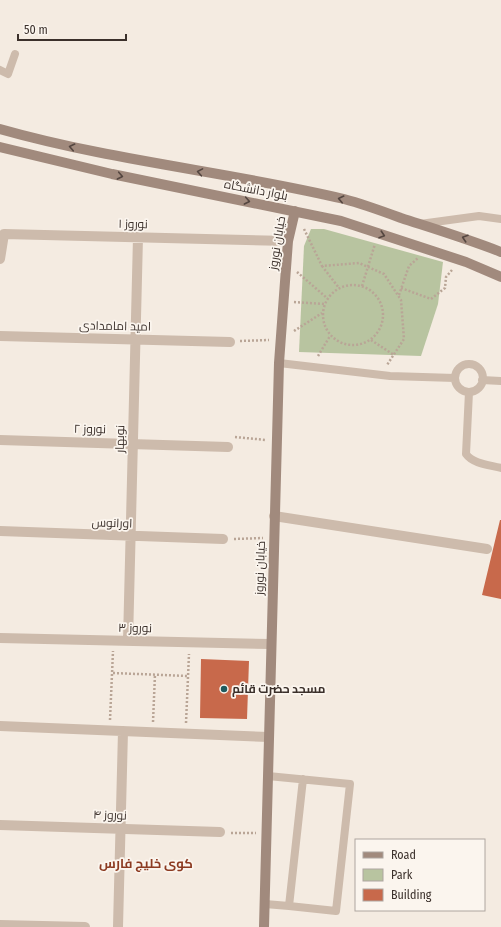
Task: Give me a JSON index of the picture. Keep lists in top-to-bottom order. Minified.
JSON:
{"streets":{"main road":["بلوار دانشگاه","خیابان نوروز"],"street":["نوروز ۱","امید امامدادی","نوروز ۲","نوبهار","اورانوس","نوروز ۳","نوروز ۴"]},"crossings":[["بلوار دانشگاه","خیابان نوروز"],["نوروز ۱","خیابان نوروز"],["نوروز ۱","نوبهار"],["خیابان نوروز","نوروز ۳"],["امید امامدادی","نوبهار"],["نوروز ۲","نوبهار"],["نوبهار","اورانوس"],["نوبهار","نوروز ۳"]],"districts":["کوی خلیج فارس"],"places":["مسجد حضرت قائم"],"legend":["Road","Park","Building"],"scale_bar":"50 m"}
